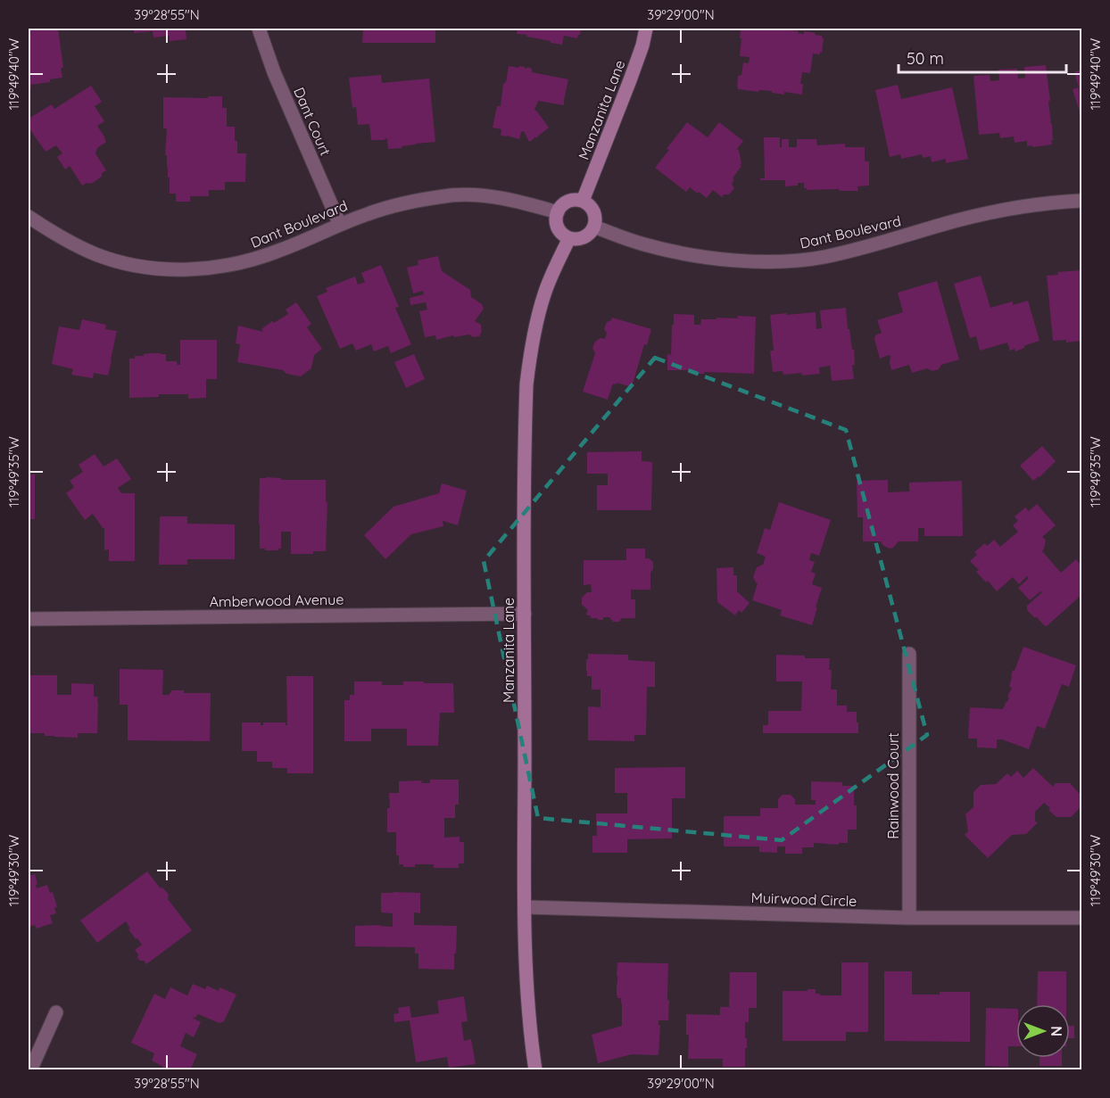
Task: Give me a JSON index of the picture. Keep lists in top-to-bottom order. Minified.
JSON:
{"streets":{"street":["Manzanita Lane","Dant Court","Dant Boulevard","Amberwood Avenue","Rainwood Court","Muirwood Circle"]},"crossings":[["Manzanita Lane","Dant Boulevard"],["Manzanita Lane","Amberwood Avenue"],["Manzanita Lane","Muirwood Circle"],["Dant Court","Dant Boulevard"],["Rainwood Court","Muirwood Circle"]],"scale_bar":"50 m","north":"right","coordinates":["39°28'55\"N","39°29'00\"N","119°49'40\"W","119°49'35\"W","119°49'30\"W"]}
